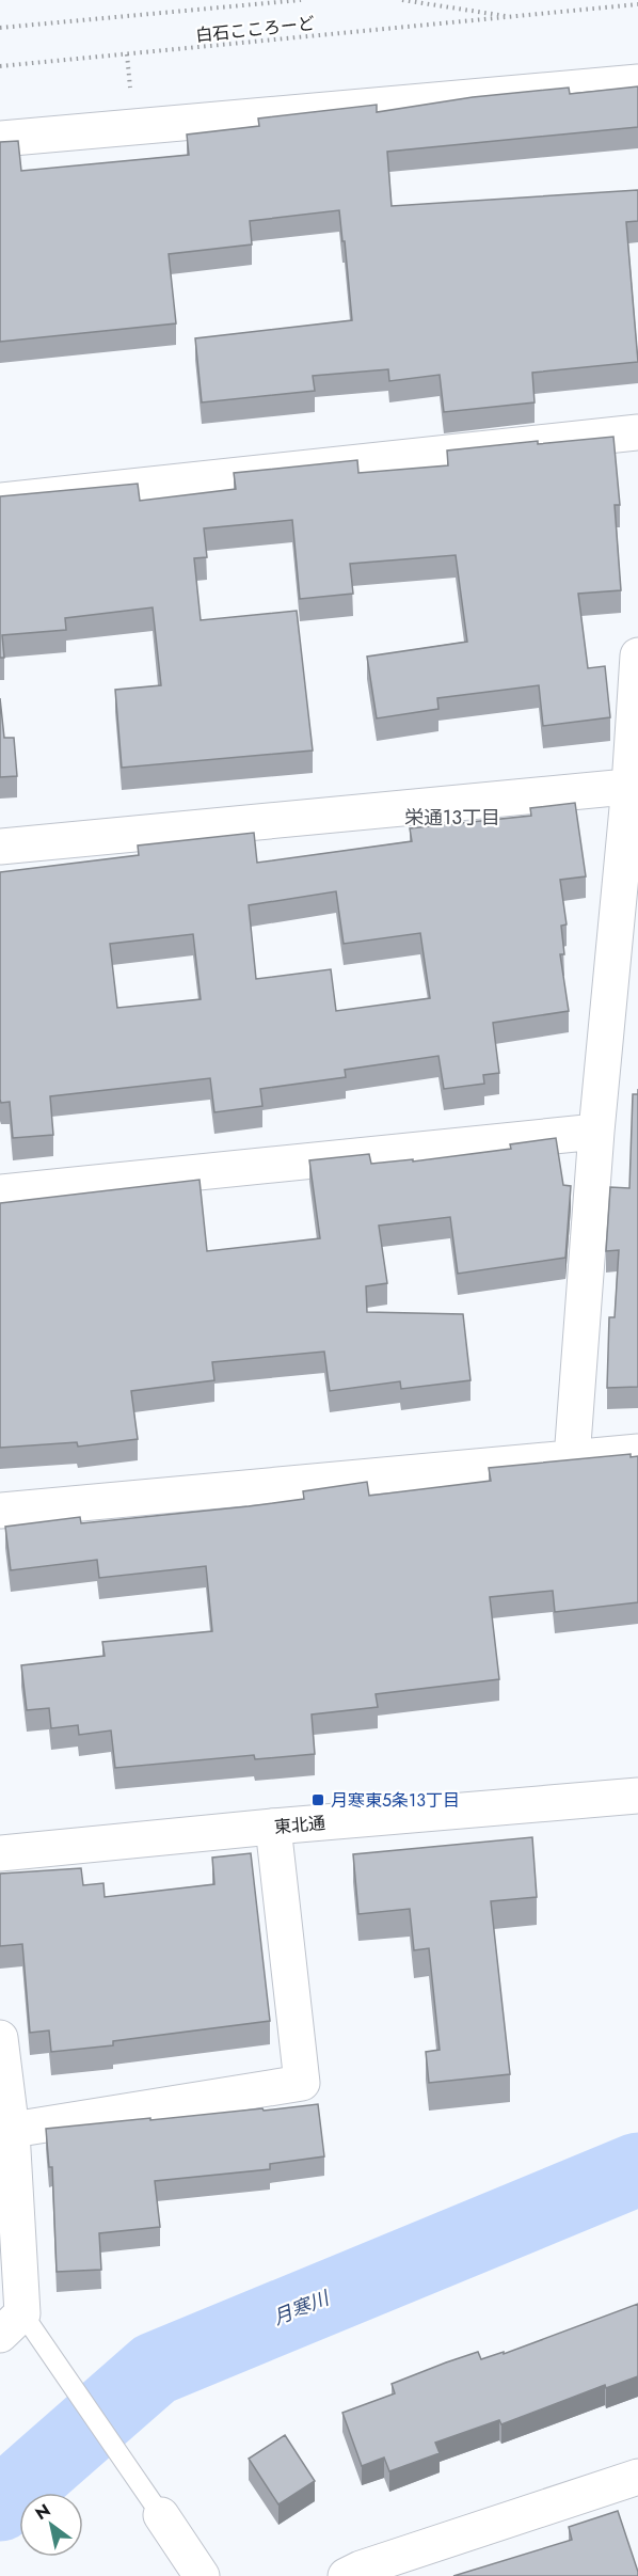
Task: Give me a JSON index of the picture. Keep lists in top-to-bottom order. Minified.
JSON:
{"streets":{"street":["東北通"],"path":["白石こころーど"]},"districts":["栄通13丁目"],"water":["月寒川"],"places":{"transit":["月寒東5条13丁目"]},"north":"top left"}
